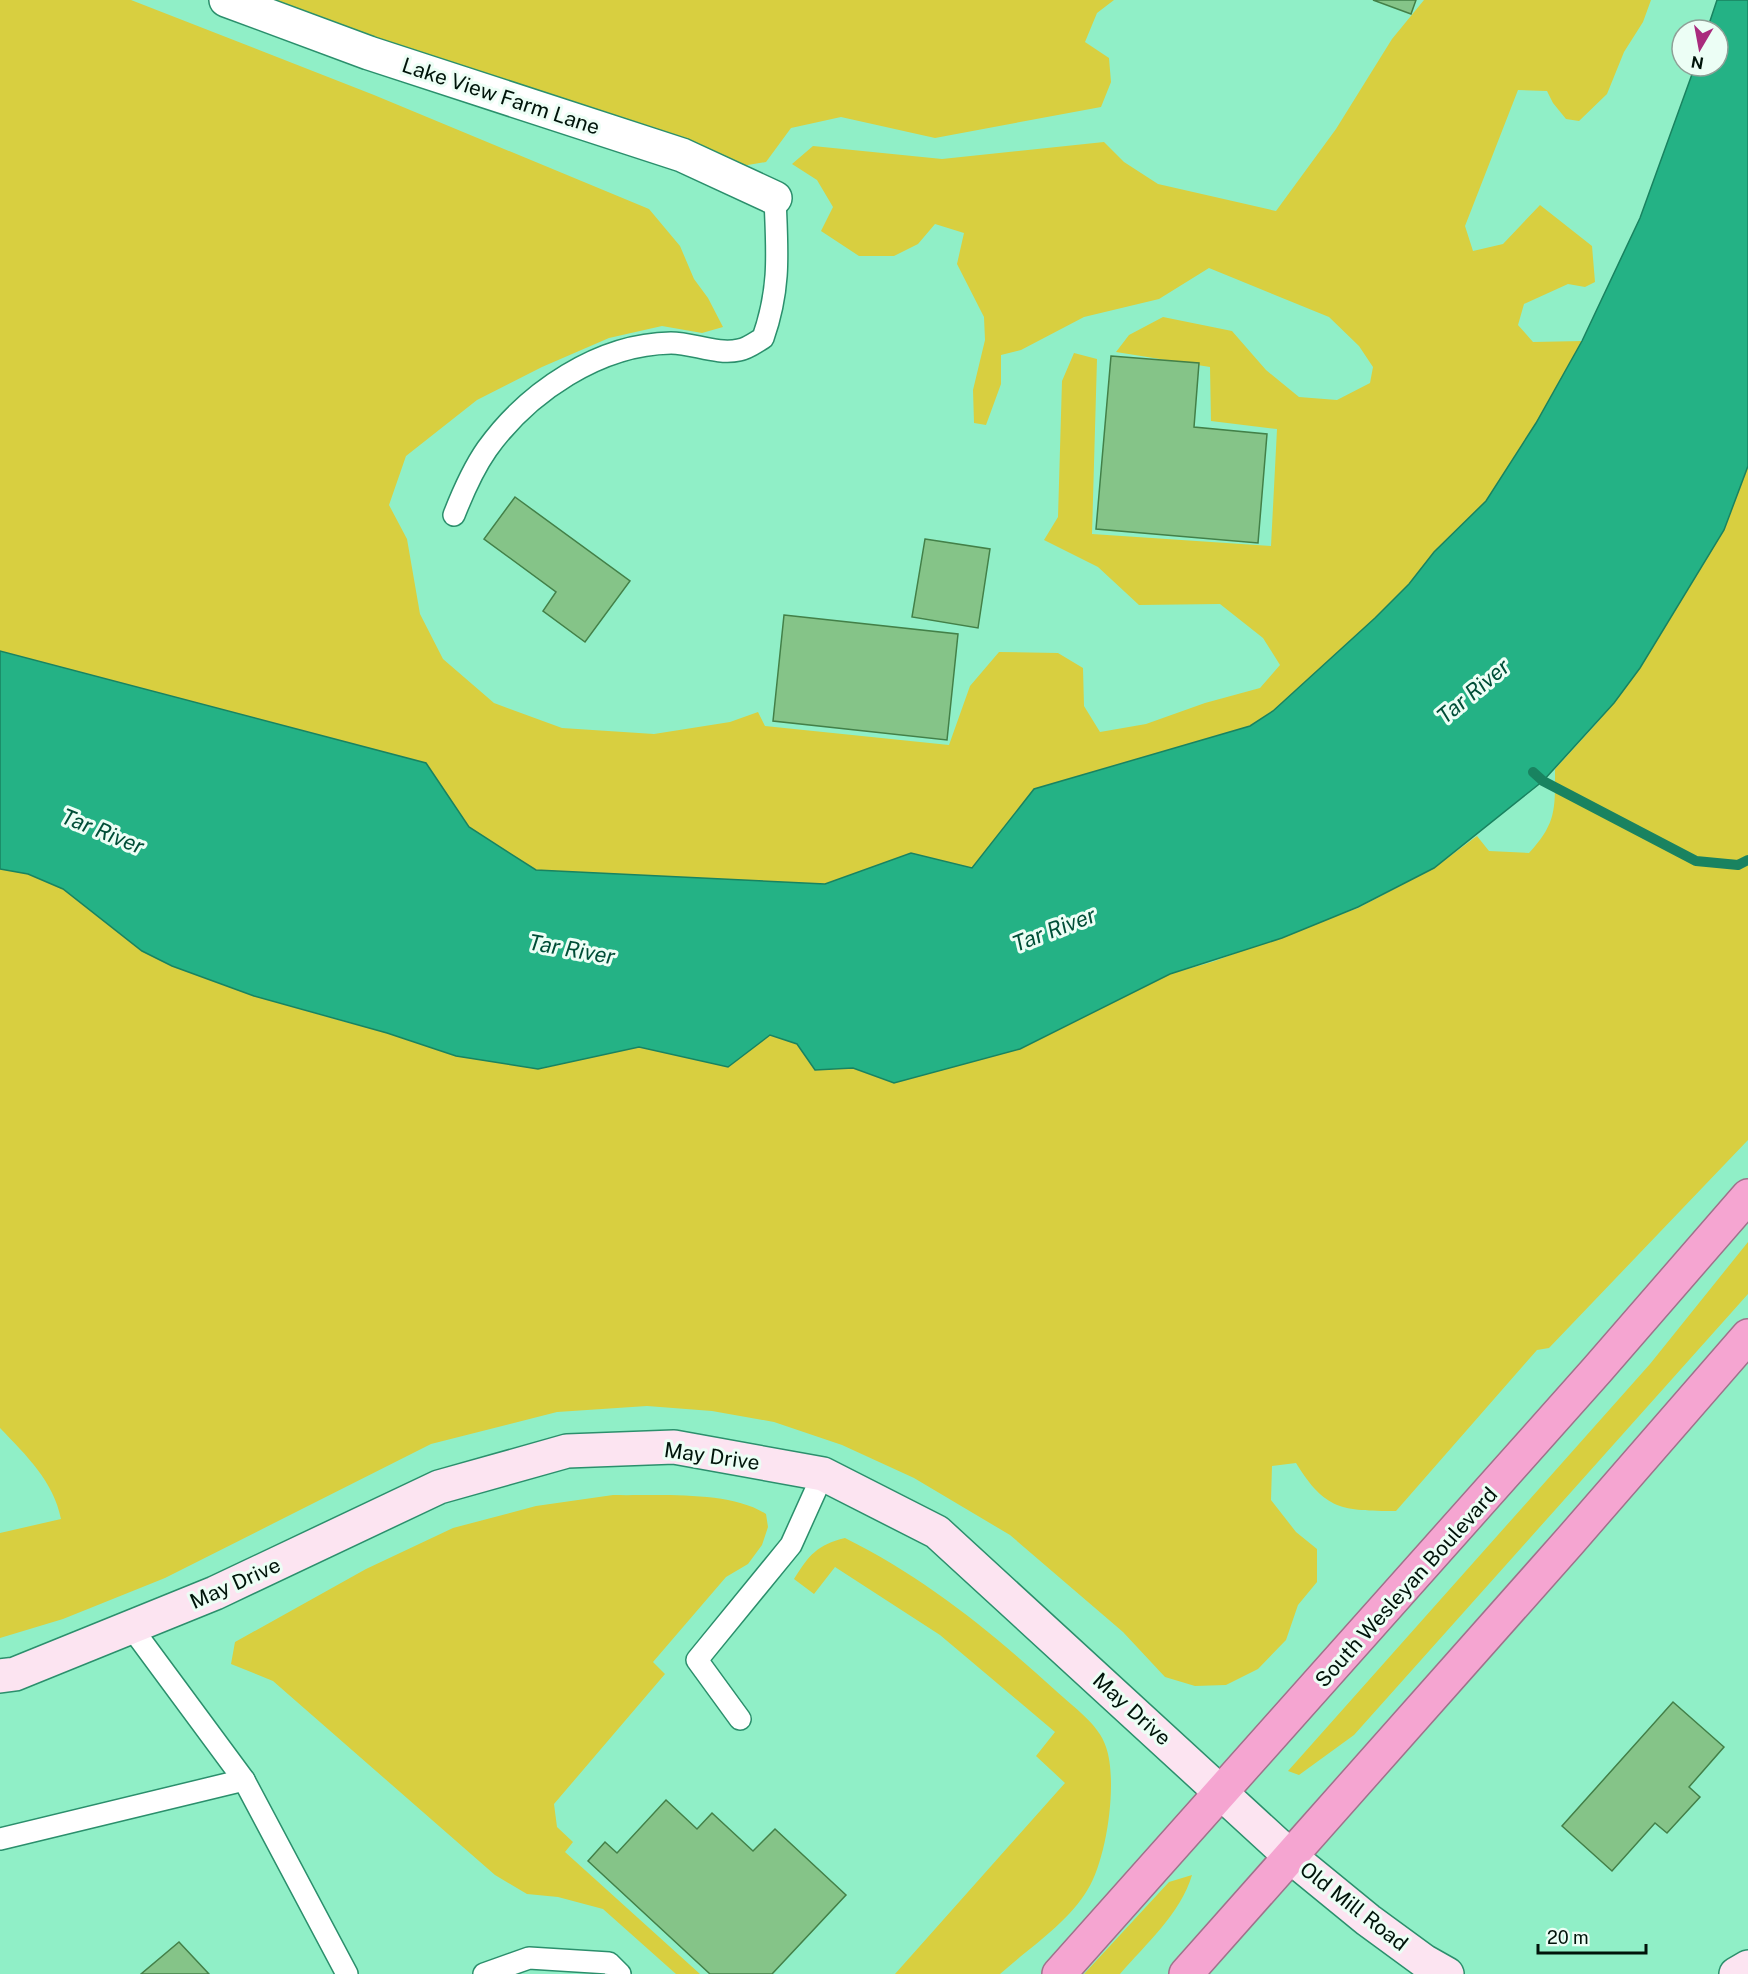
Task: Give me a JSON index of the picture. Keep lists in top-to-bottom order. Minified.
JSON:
{"streets":{"highway":["South Wesleyan Boulevard"],"main road":["May Drive","Old Mill Road"],"street":["Lake View Farm Lane"]},"crossings":[["May Drive","South Wesleyan Boulevard"],["May Drive","Old Mill Road"]],"water":["Tar River"],"scale_bar":"20 m","north":"bottom"}
